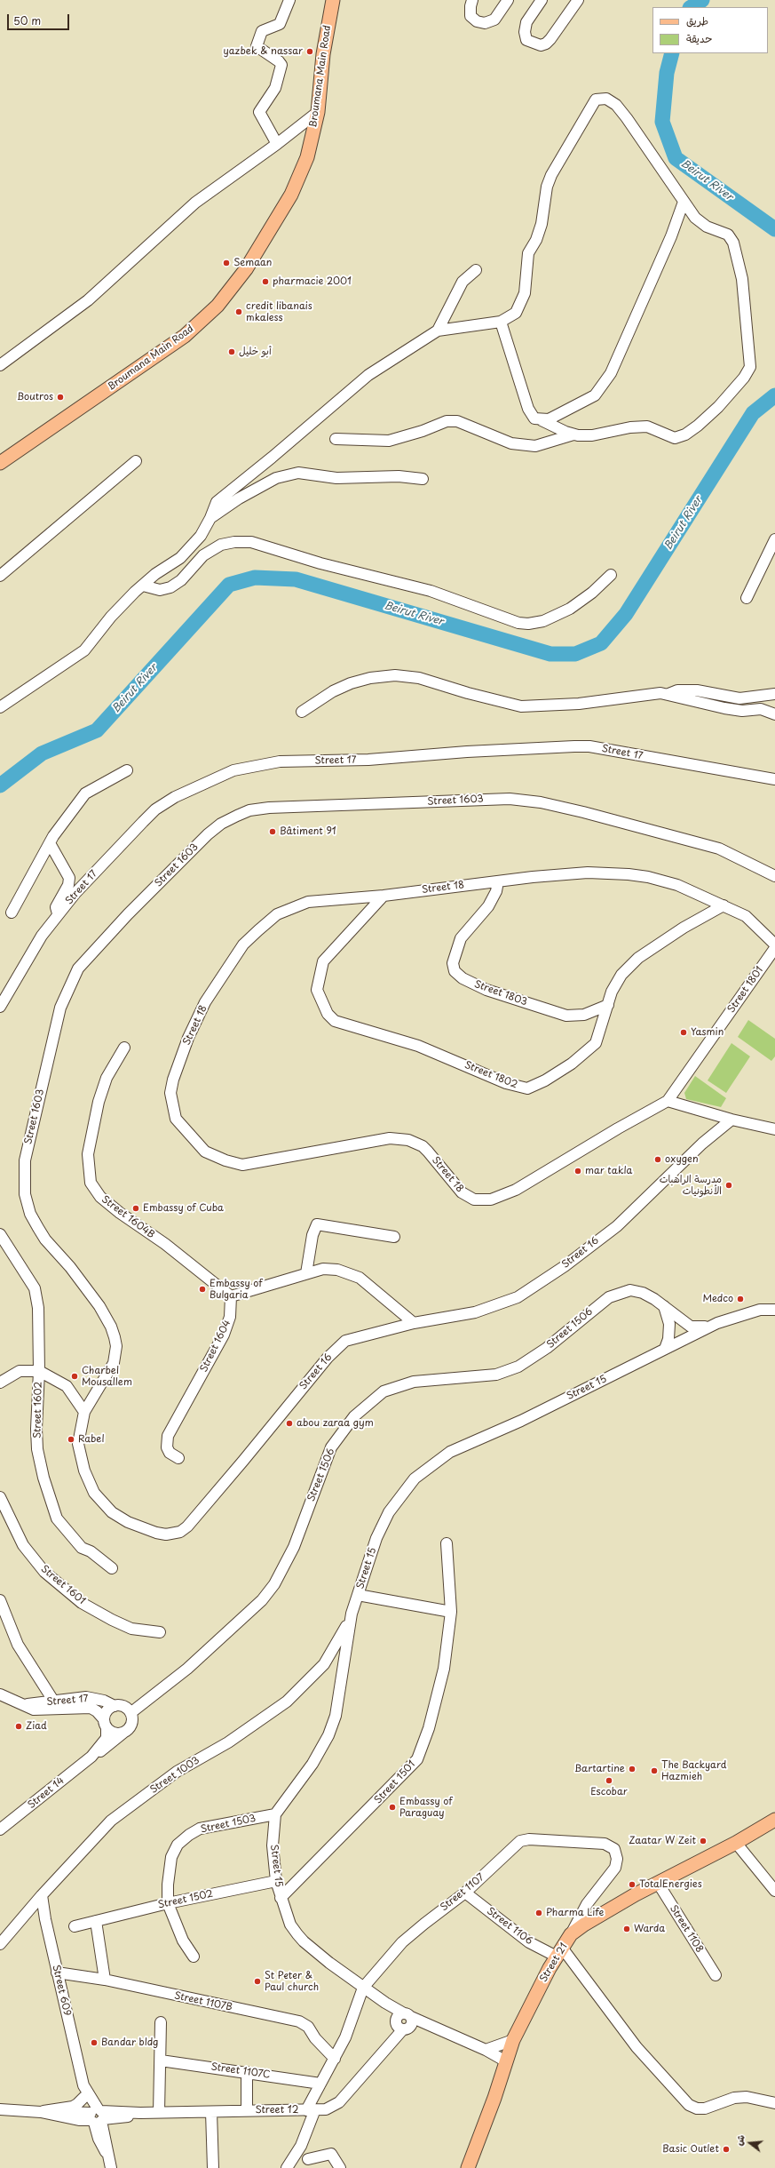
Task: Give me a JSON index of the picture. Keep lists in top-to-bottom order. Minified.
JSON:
{"streets":{"main road":["Broumana Main Road","Street 21"],"street":["Street 17","Street 1603","Street 18","Street 1801","Street 1803","Street 1802","Street 1604B","Street 16","Street 1506","Street 1604","Street 15","Street 1602","Street 1601","Street 1003","Street 1501","Street 14","Street 1503","Street 1107","Street 1502","Street 1106","Street 1108","Street 609","Street 1107B","Street 1107C","Street 12"]},"crossings":[["Street 17","Street 1506"],["Street 1603","Street 16"],["Street 18","Street 1801"],["Street 18","Street 1803"],["Street 18","Street 1802"],["Street 1803","Street 1802"],["Street 1604B","Street 1604"],["Street 1506","Street 15"],["Street 15","Street 1003"],["Street 15","Street 1501"],["Street 15","Street 1503"],["Street 15","Street 1107"],["Street 15","Street 1502"],["Street 15","Street 12"],["Street 1003","Street 609"],["Street 1503","Street 1502"],["Street 1107","Street 1106"],["Street 1107","Street 21"],["Street 1107","Street 1107B"],["Street 1107","Street 1107C"],["Street 1107","Street 12"],["Street 1106","Street 21"],["Street 1108","Street 21"],["Street 609","Street 1107B"],["Street 609","Street 12"]],"water":["Beirut River"],"places":["yazbek & nassar","Semaan","pharmacie 2001","credit libanais mkaless","أبو خليل","Boutros","Bâtiment 91","Yasmin","oxygen","mar takla","مدرسة الراهبات الأنطونيات","Embassy of Cuba","Embassy of Bulgaria","Medco","Charbel Mousallem","abou zaraa gym","Rabel","Ziad","Bartartine","The Backyard Hazmieh","Escobar","Embassy of Paraguay","Zaatar W Zeit","TotalEnergies","Pharma Life","Warda","St Peter & Paul church","Bandar bldg","Basic Outlet"],"legend":["طريق","حديقة"],"scale_bar":"50 m","north":"left"}
